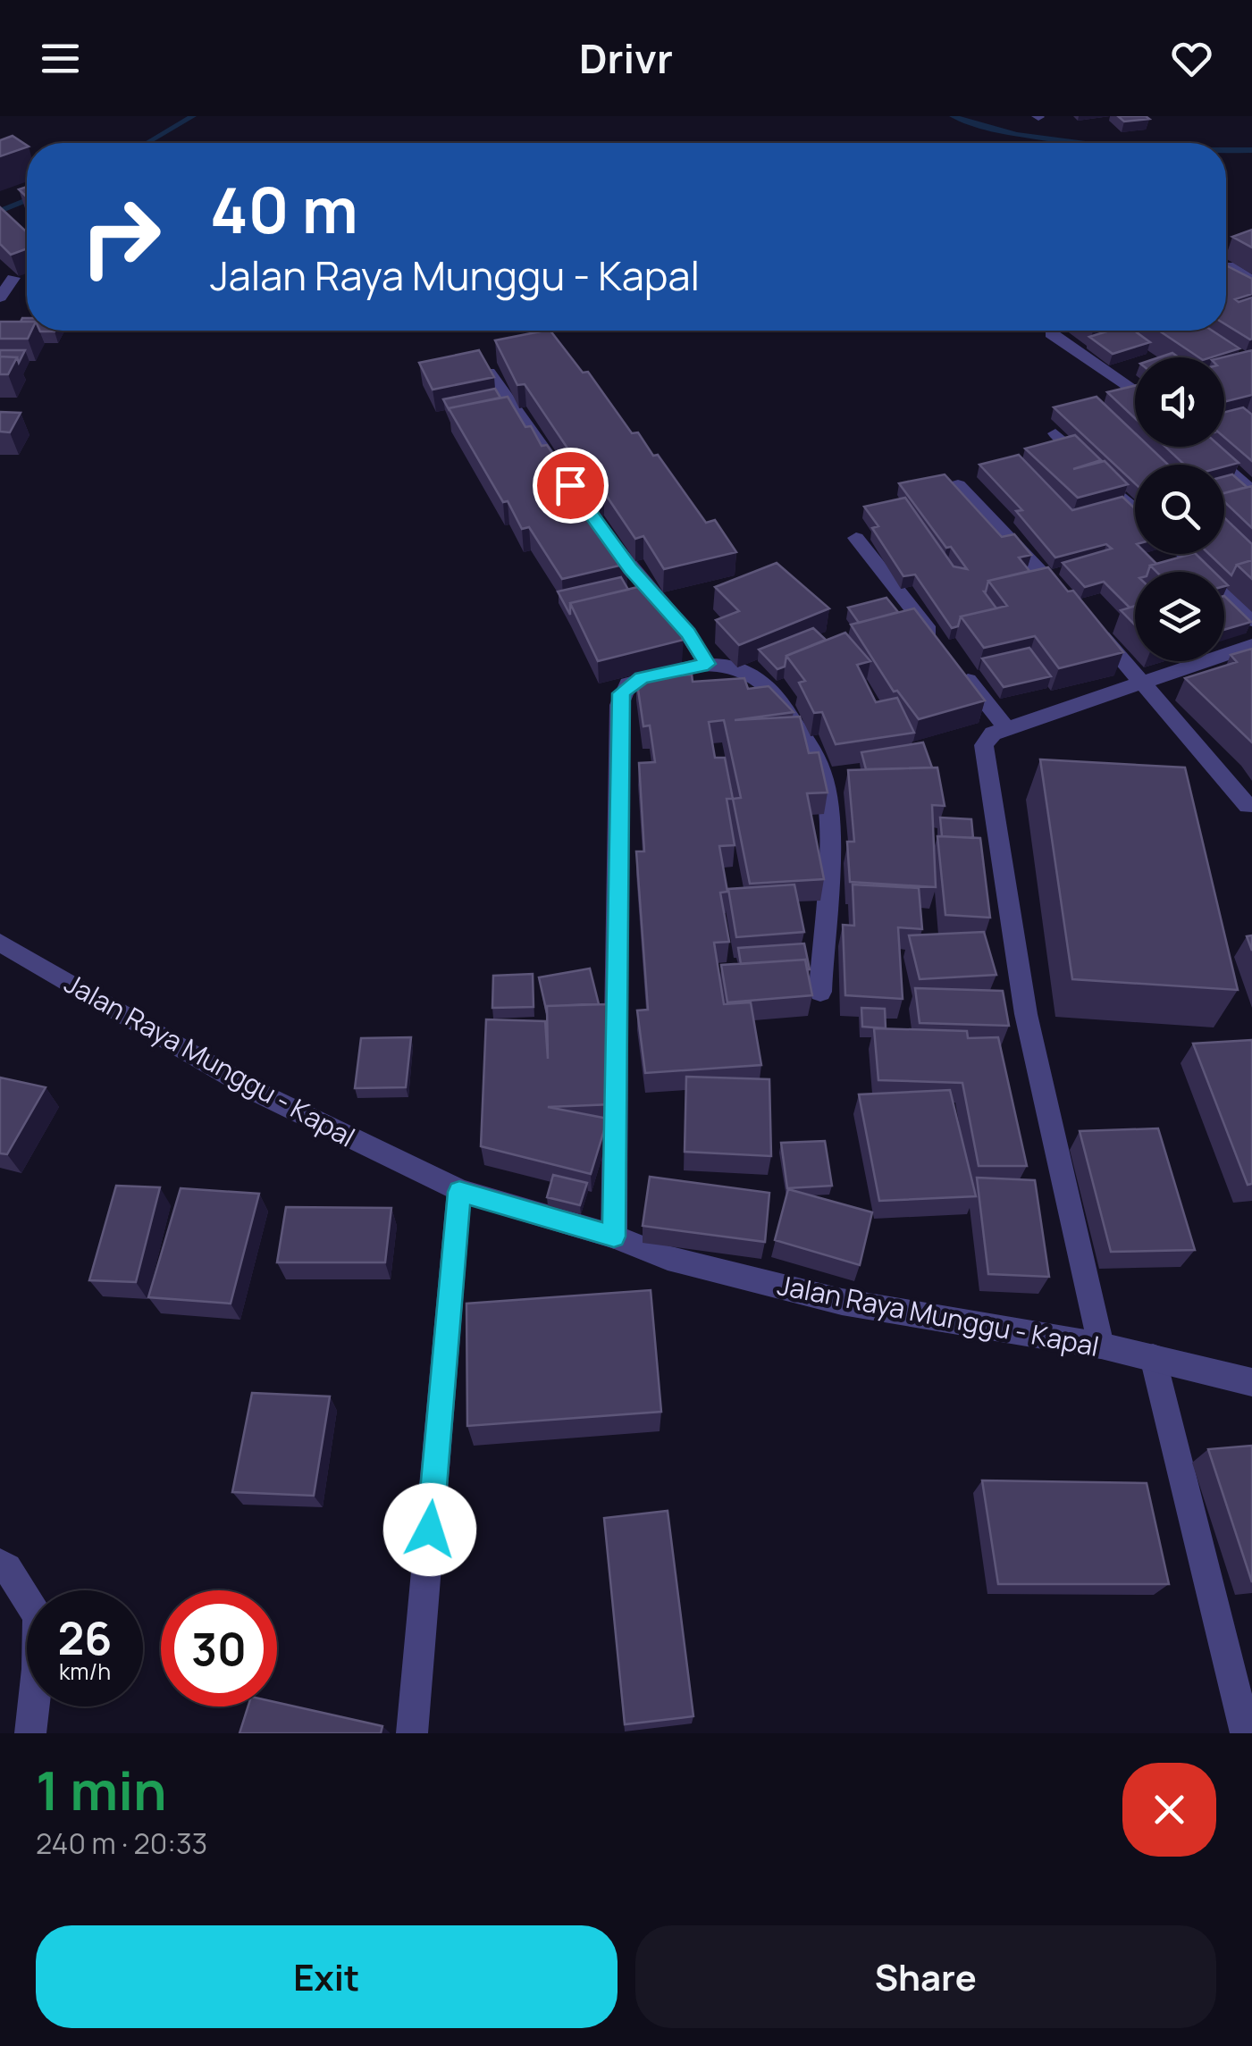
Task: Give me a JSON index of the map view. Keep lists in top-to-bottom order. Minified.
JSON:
{"streets":{"street":["Jalan Raya Munggu - Kapal"]},"page":{"header":"Drivr","turn":["40 m","Jalan Raya Munggu - Kapal"],"speed":"26 km/h","limit":"30","heading":["1 min","240 m · 20:33"],"buttons":["Exit","Share"]}}
